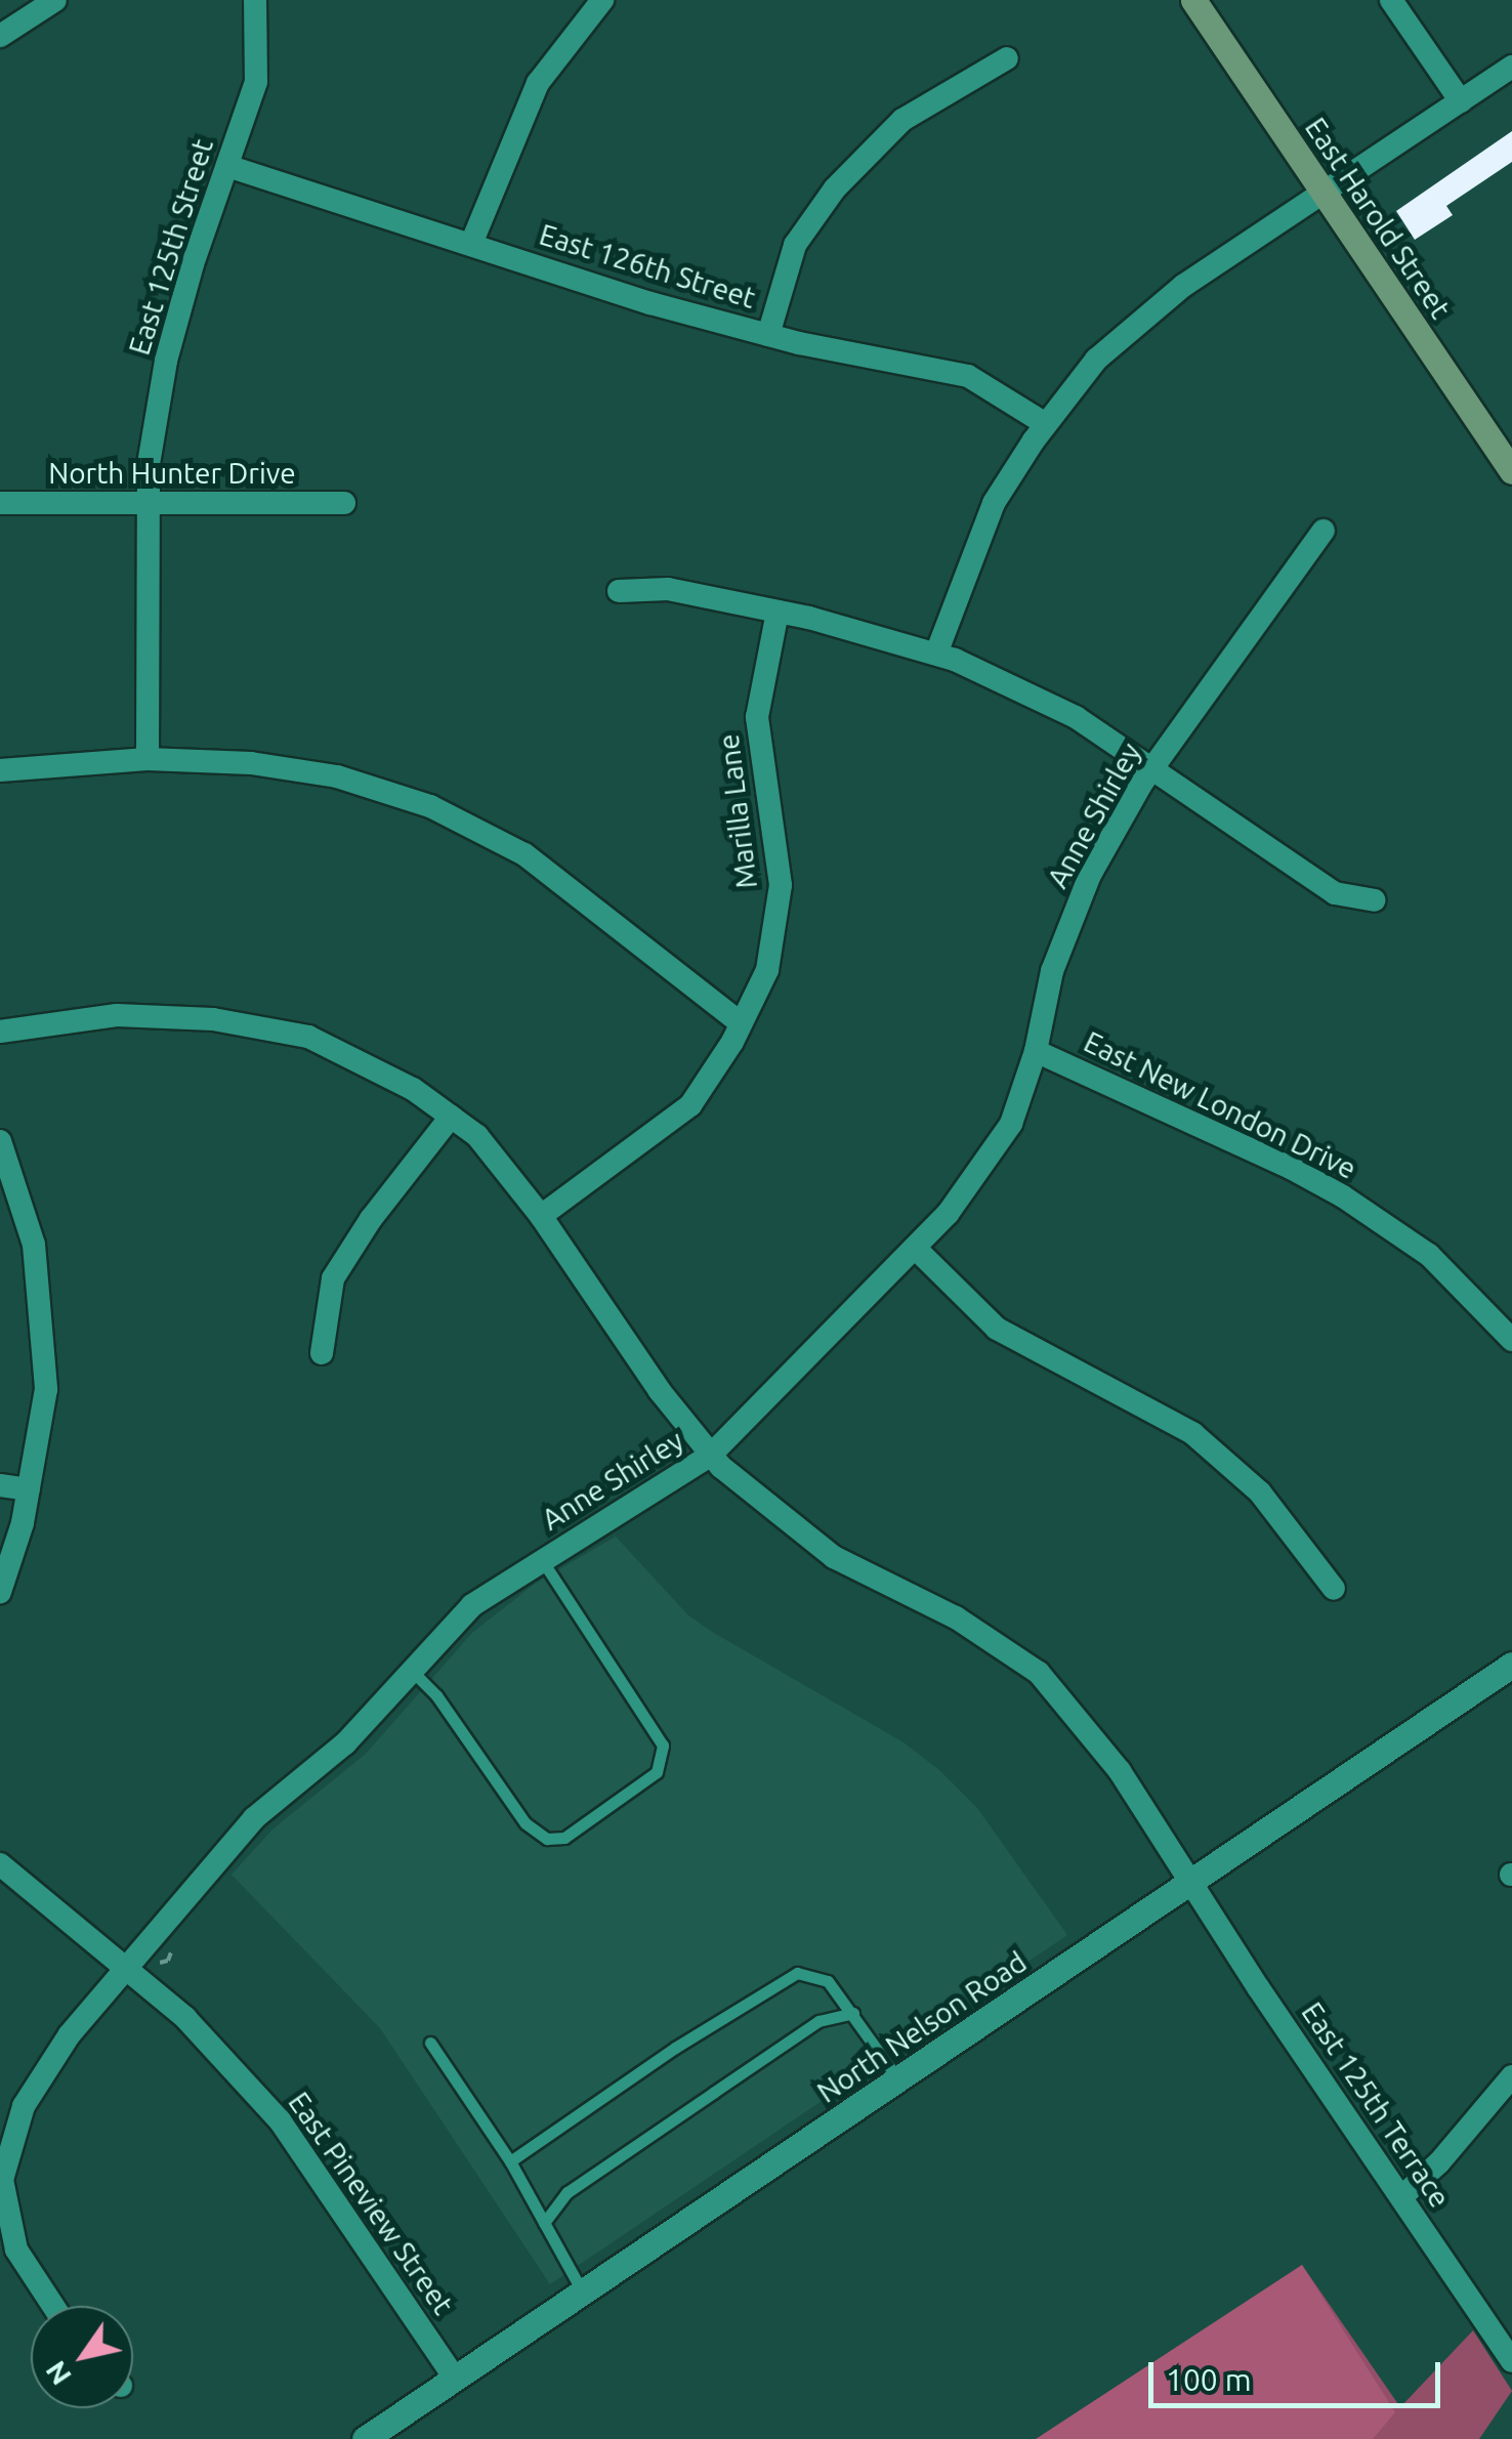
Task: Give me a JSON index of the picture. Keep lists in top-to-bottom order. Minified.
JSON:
{"streets":{"main road":["East Harold Street"],"street":["East 125th Street","East 126th Street","North Hunter Drive","Marilla Lane","Anne Shirley","East New London Drive","North Nelson Road","East 125th Terrace","East Pineview Street"]},"crossings":[["East 125th Street","East 126th Street"],["East 125th Street","North Hunter Drive"],["Marilla Lane","East 125th Terrace"],["Anne Shirley","East New London Drive"],["Anne Shirley","East 125th Terrace"],["Anne Shirley","East Pineview Street"],["North Nelson Road","East 125th Terrace"],["North Nelson Road","East Pineview Street"]],"scale_bar":"100 m","north":"bottom left"}
